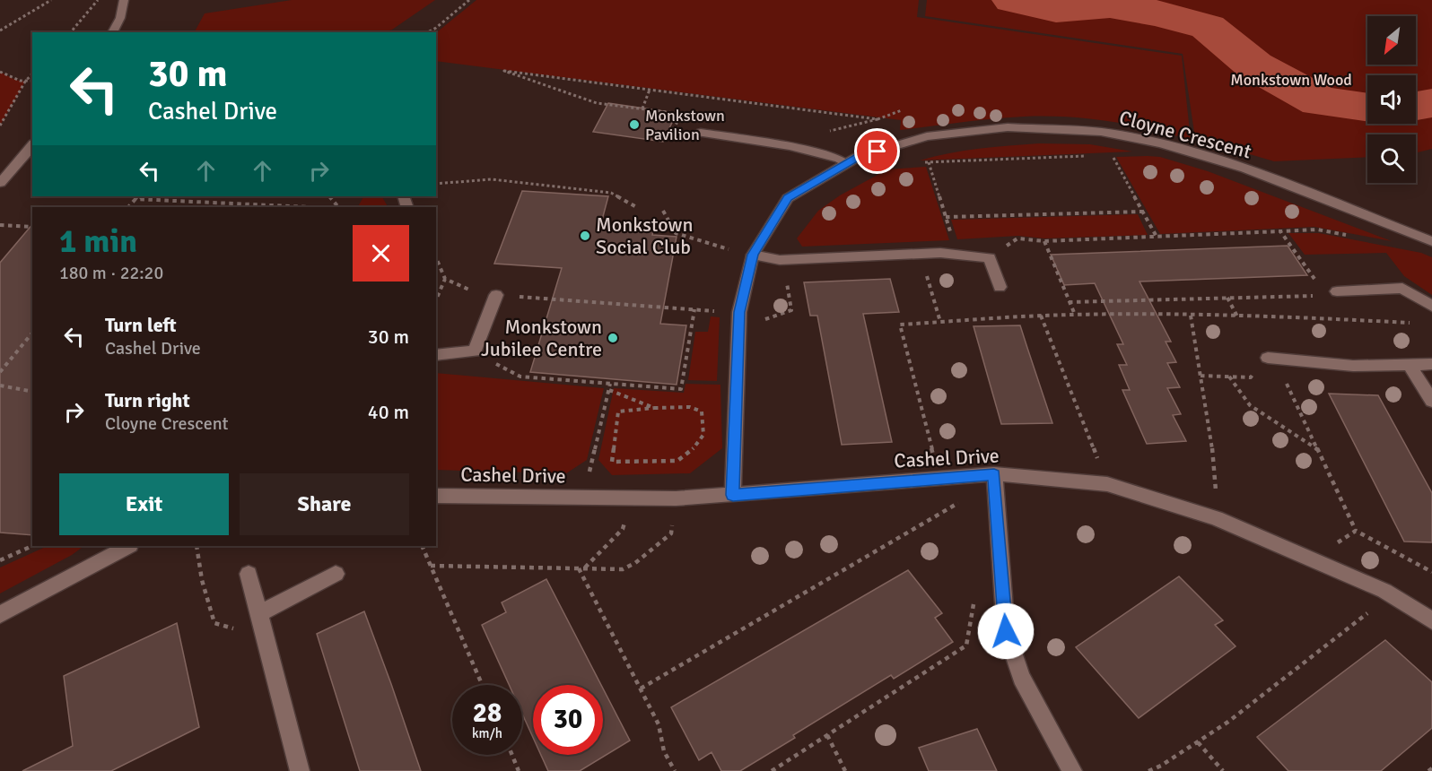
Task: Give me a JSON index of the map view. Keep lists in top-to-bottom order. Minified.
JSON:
{"streets":{"street":["Cloyne Crescent","Cashel Drive"]},"crossings":[["Cloyne Crescent","Cashel Drive"]],"parks":["Monkstown Wood"],"places":["Monkstown Pavilion","Monkstown Social Club","Monkstown Jubilee Centre"],"north":"bottom left","page":{"turn":["30 m","Cashel Drive"],"heading":["1 min","180 m · 22:20"],"list":[{"name":"Turn left","note":"Cashel Drive","value":"30 m"},{"name":"Turn right","note":"Cloyne Crescent","value":"40 m"}],"buttons":["Exit","Share"],"speed":"28 km/h","limit":"30"}}
